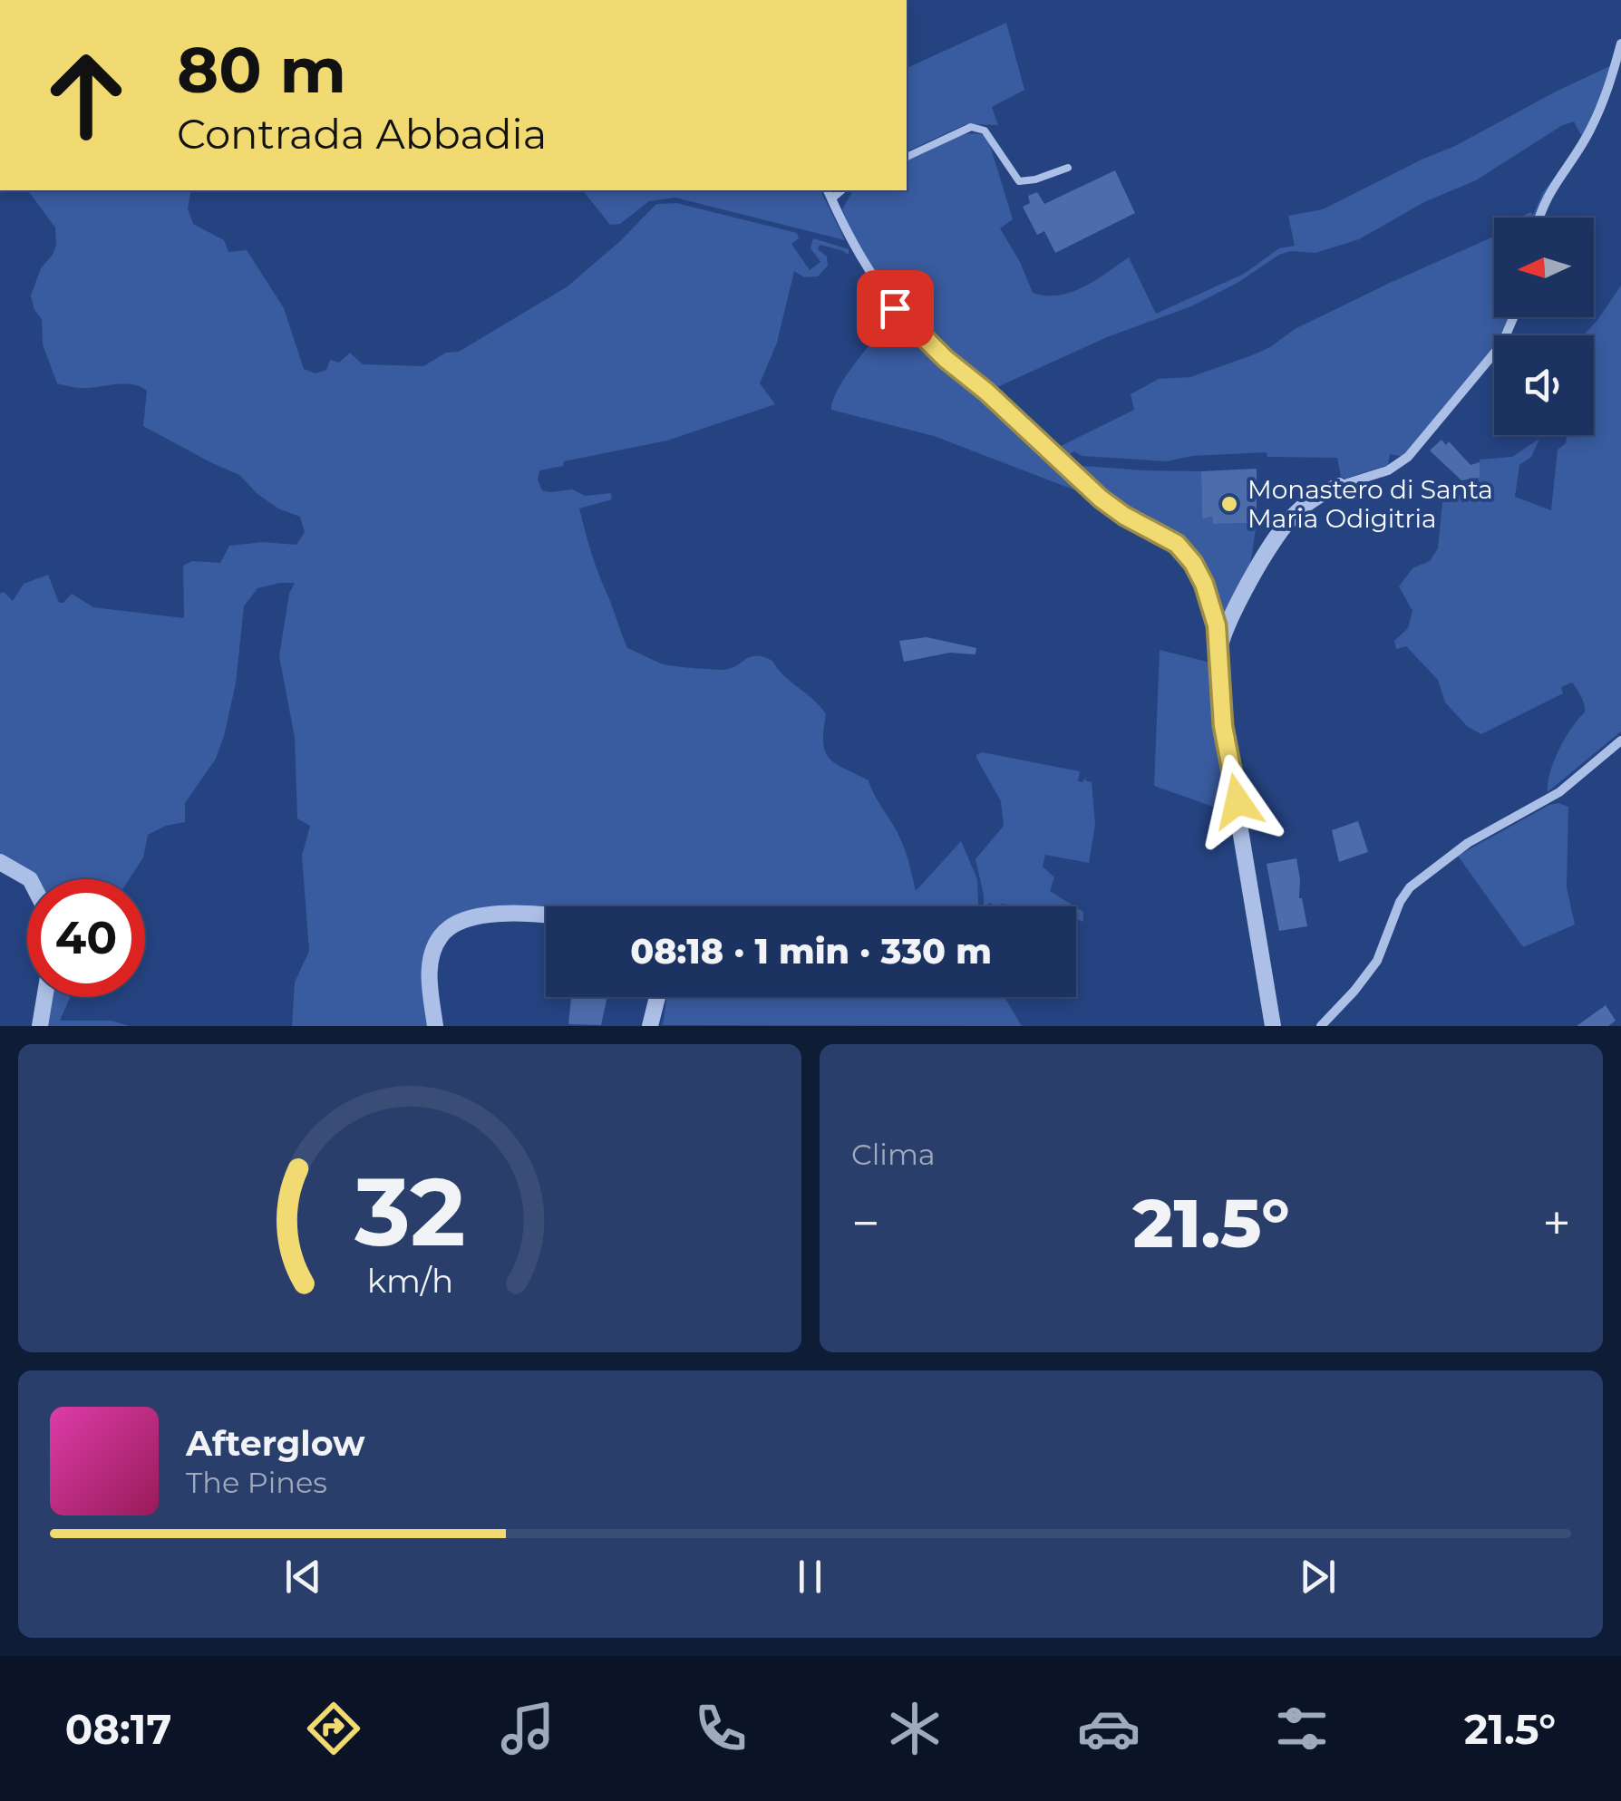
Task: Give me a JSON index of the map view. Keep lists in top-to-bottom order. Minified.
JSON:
{"places":["Monastero di Santa Maria Odigitria"],"north":"left","page":{"turn":["80 m","Contrada Abbadia"],"limit":"40","trip":"08:18 · 1 min · 330 m","tile":"Clima","heat":["−","21.5°","+"],"song":["Afterglow","The Pines"],"tabs":["08:17","21.5°"],"gauge":["32","km/h"]}}
